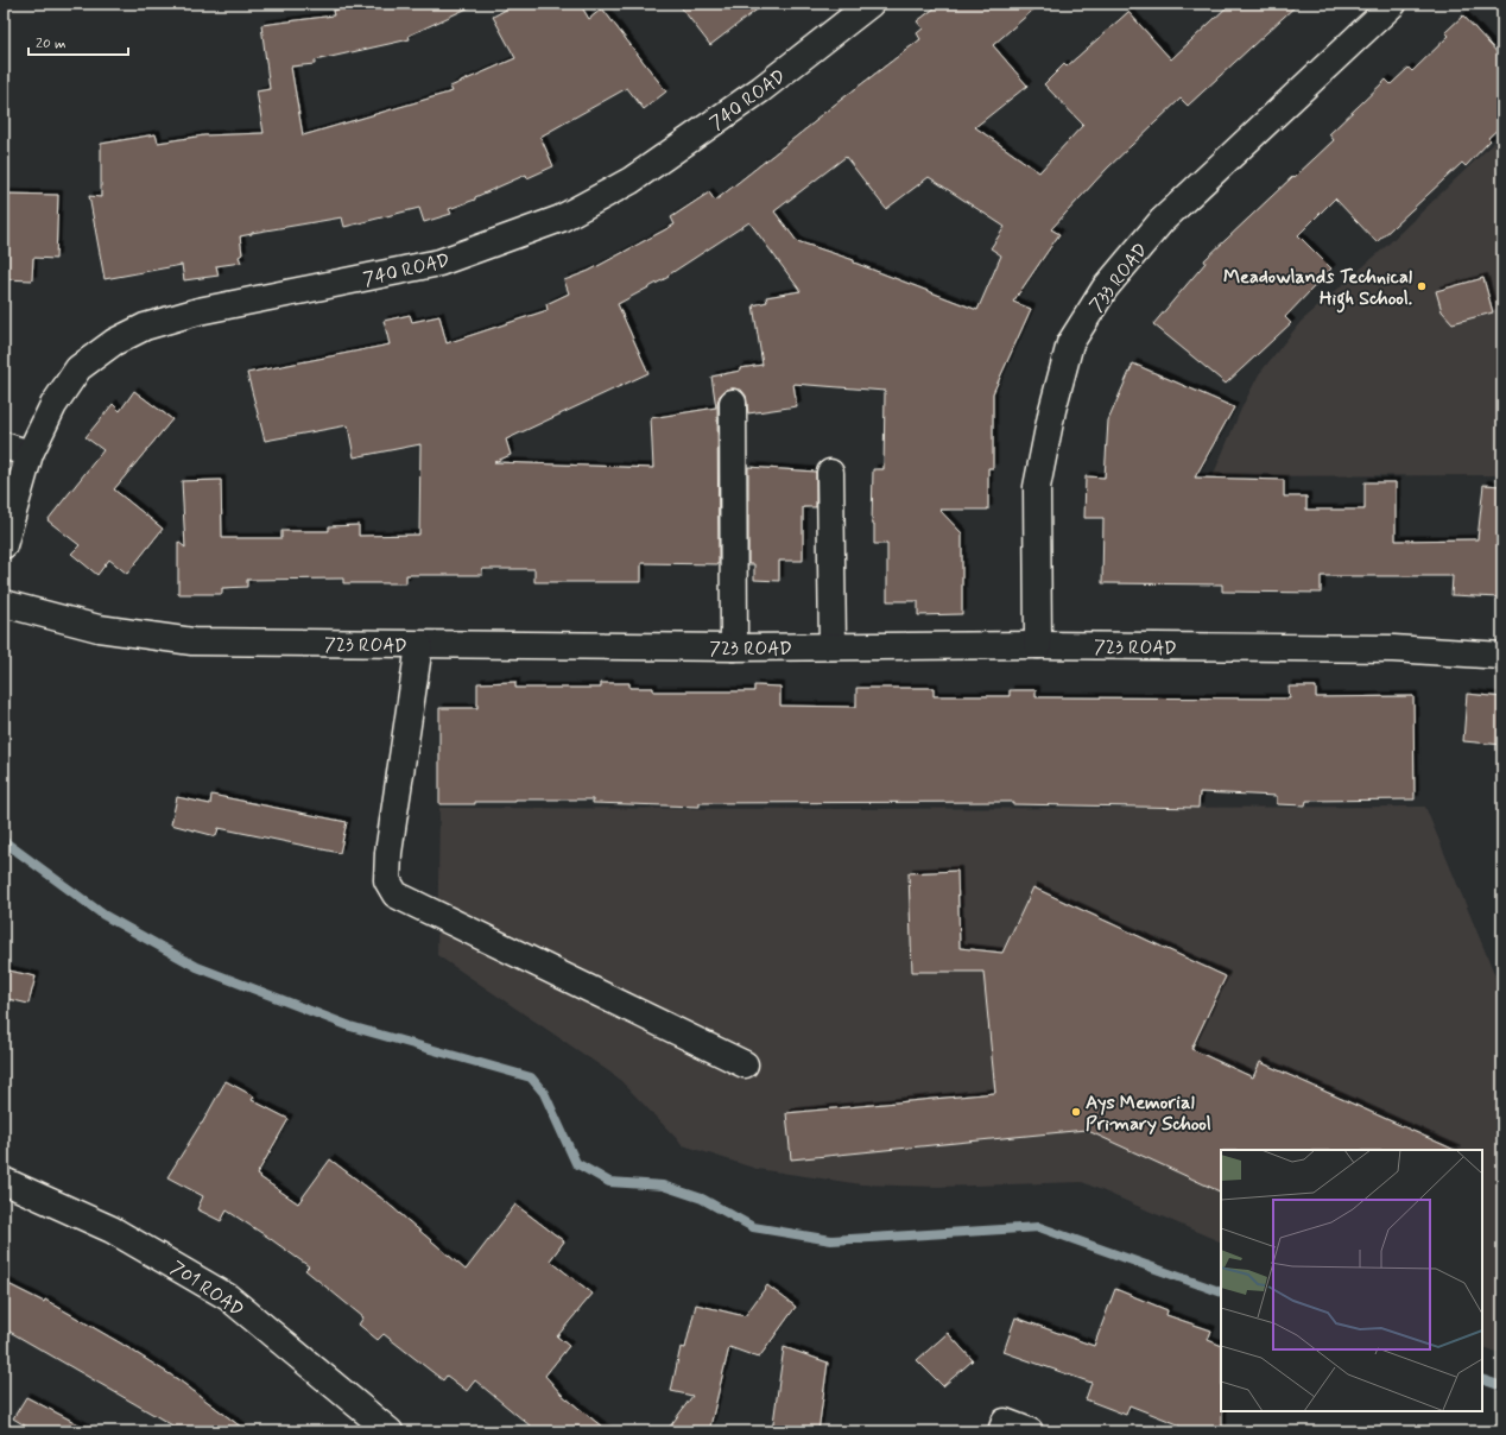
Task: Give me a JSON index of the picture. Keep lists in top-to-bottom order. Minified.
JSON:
{"streets":{"street":["740 ROAD","733 ROAD","723 ROAD","701 ROAD"]},"crossings":[["733 ROAD","723 ROAD"]],"places":["Meadowlands Technical High School.","Ays Memorial Primary School"],"scale_bar":"20 m"}
